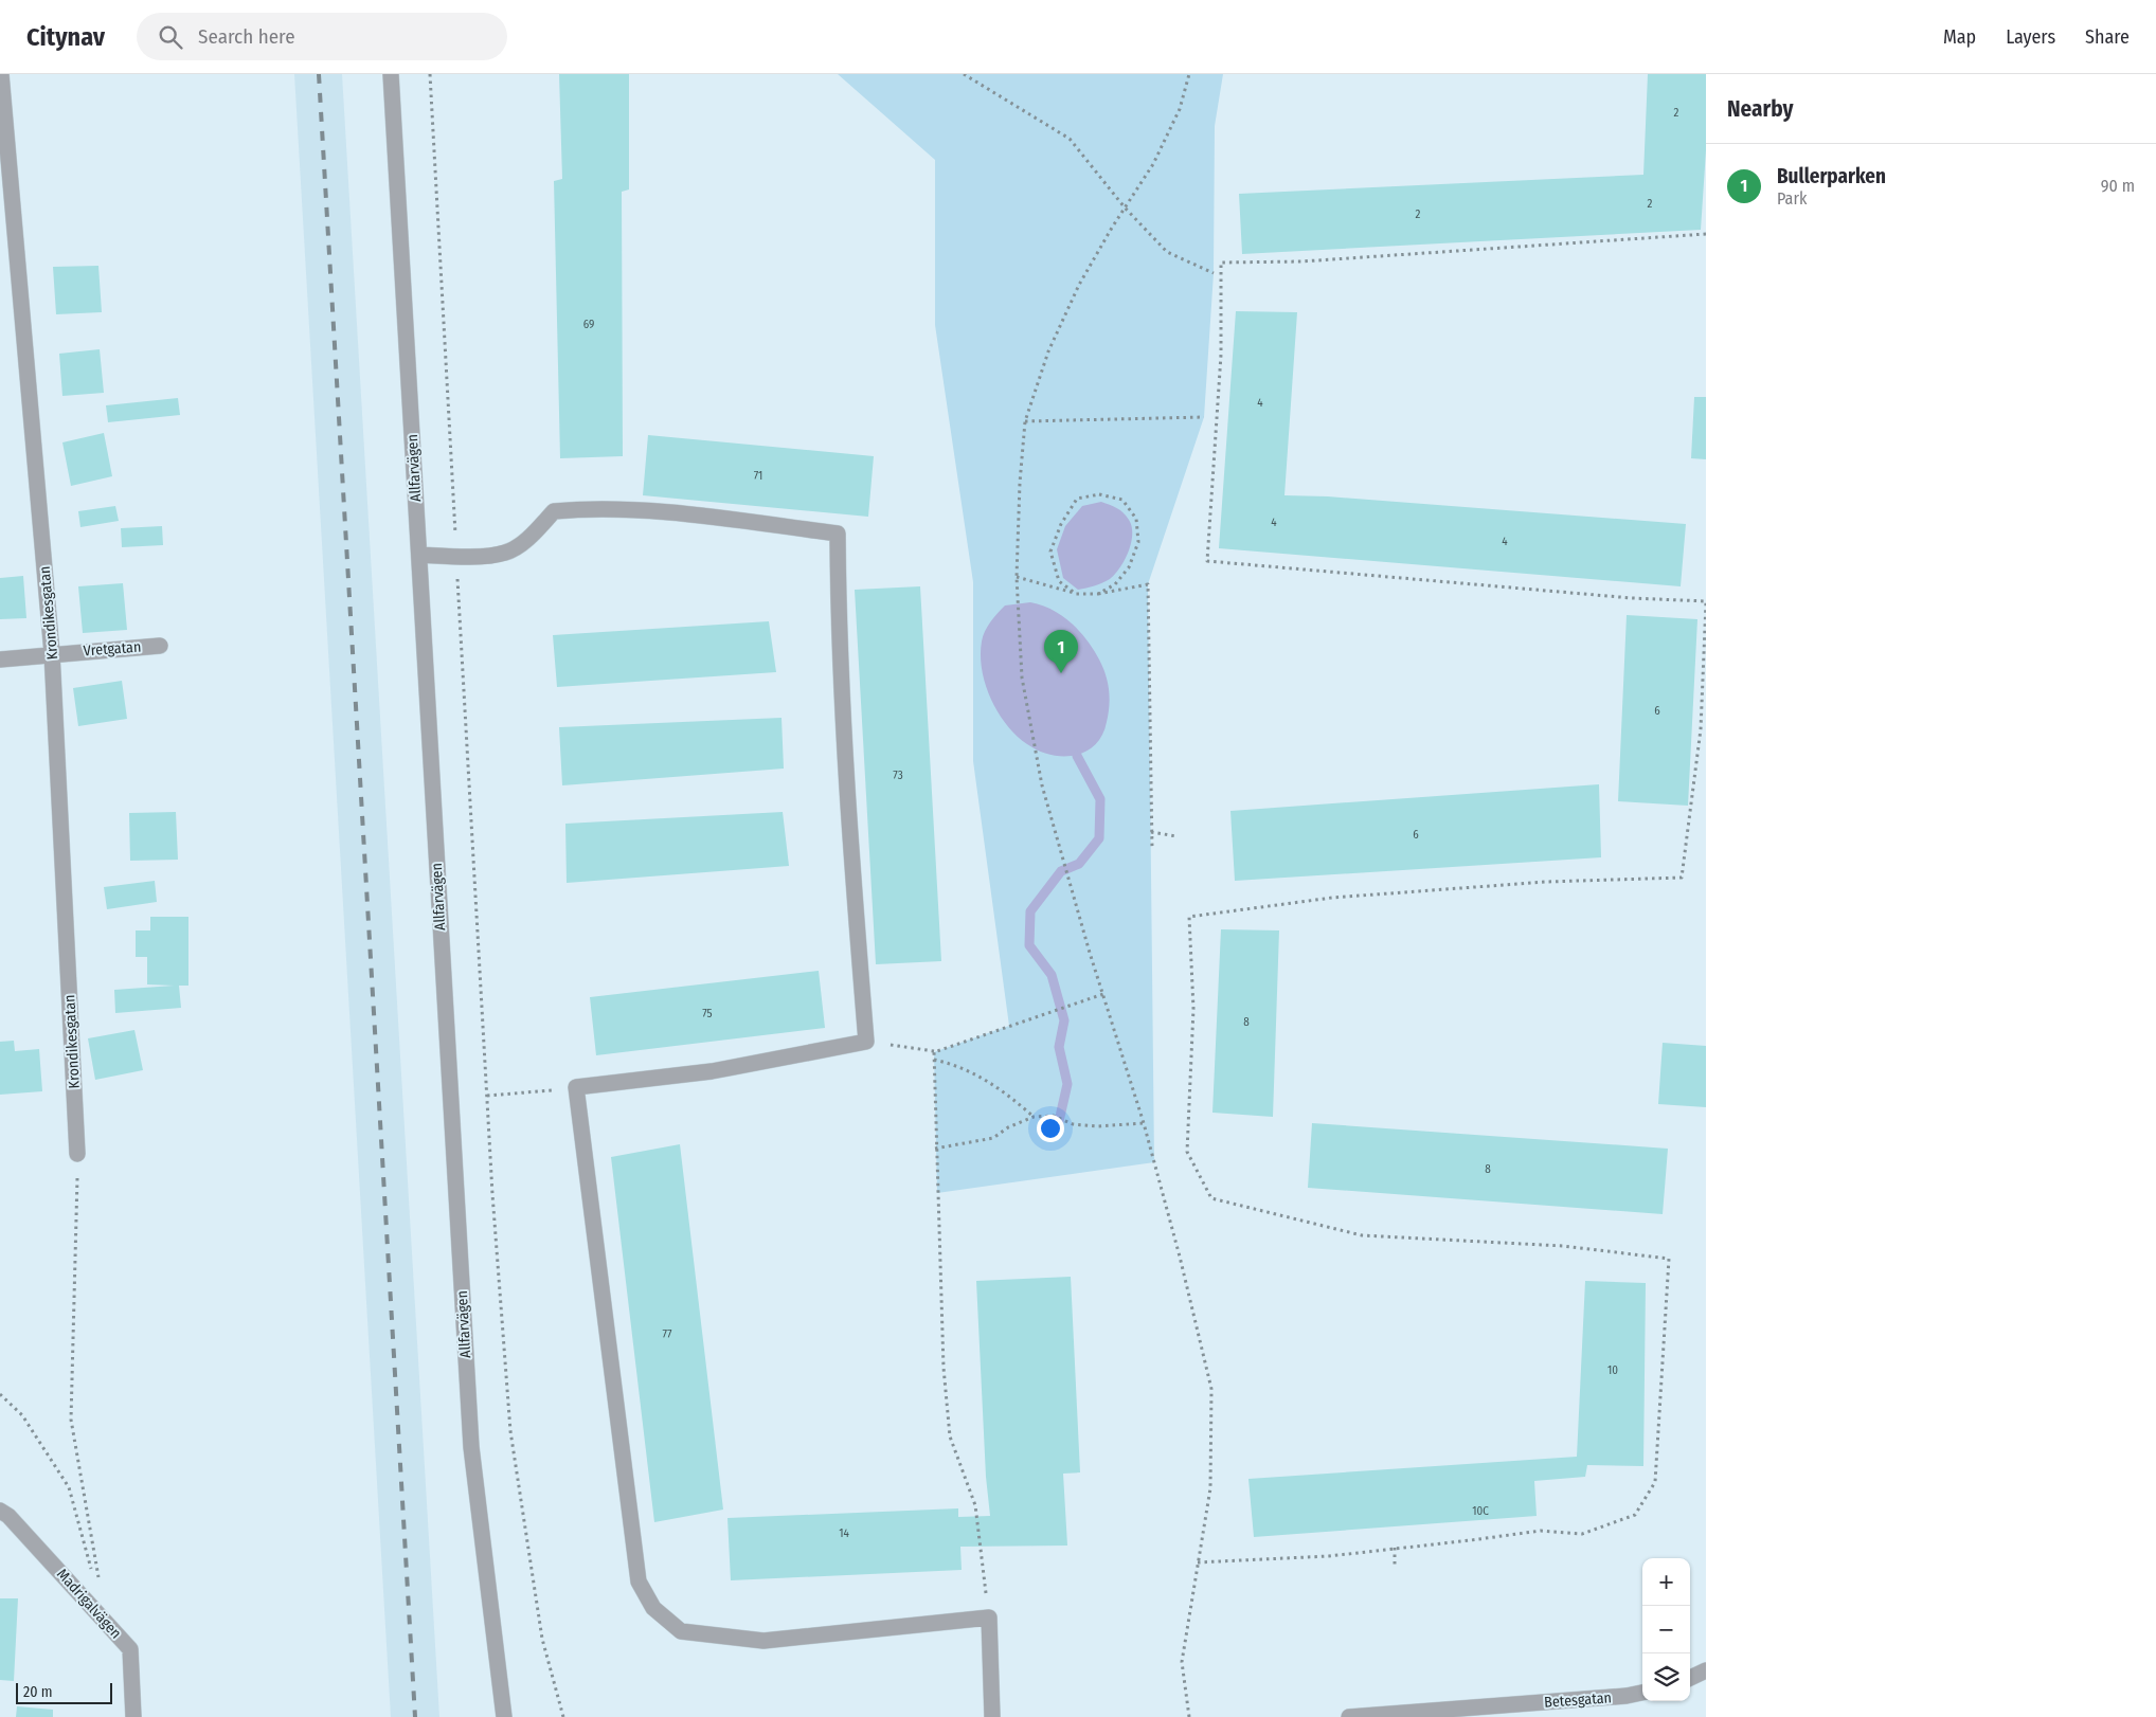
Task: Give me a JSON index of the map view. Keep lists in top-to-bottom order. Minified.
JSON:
{"streets":{"street":["Allfarvägen","Krondikesgatan","Vretgatan","Madrigalvägen","Betesgatan"]},"crossings":[["Krondikesgatan","Vretgatan"]],"house_numbers":["2","2","2","69","4","71","4","4","6","73","6","75","8","8","77","10","10C","14"],"scale_bar":"20 m","page":{"header":"Citynav","search":"Search here","nav":["Map","Layers","Share"],"heading":"Nearby","list":[{"mark":"1","name":"Bullerparken","note":"Park","value":"90 m"}],"pins":"1","map_buttons":["+","−"],"scale":"20 m"}}
